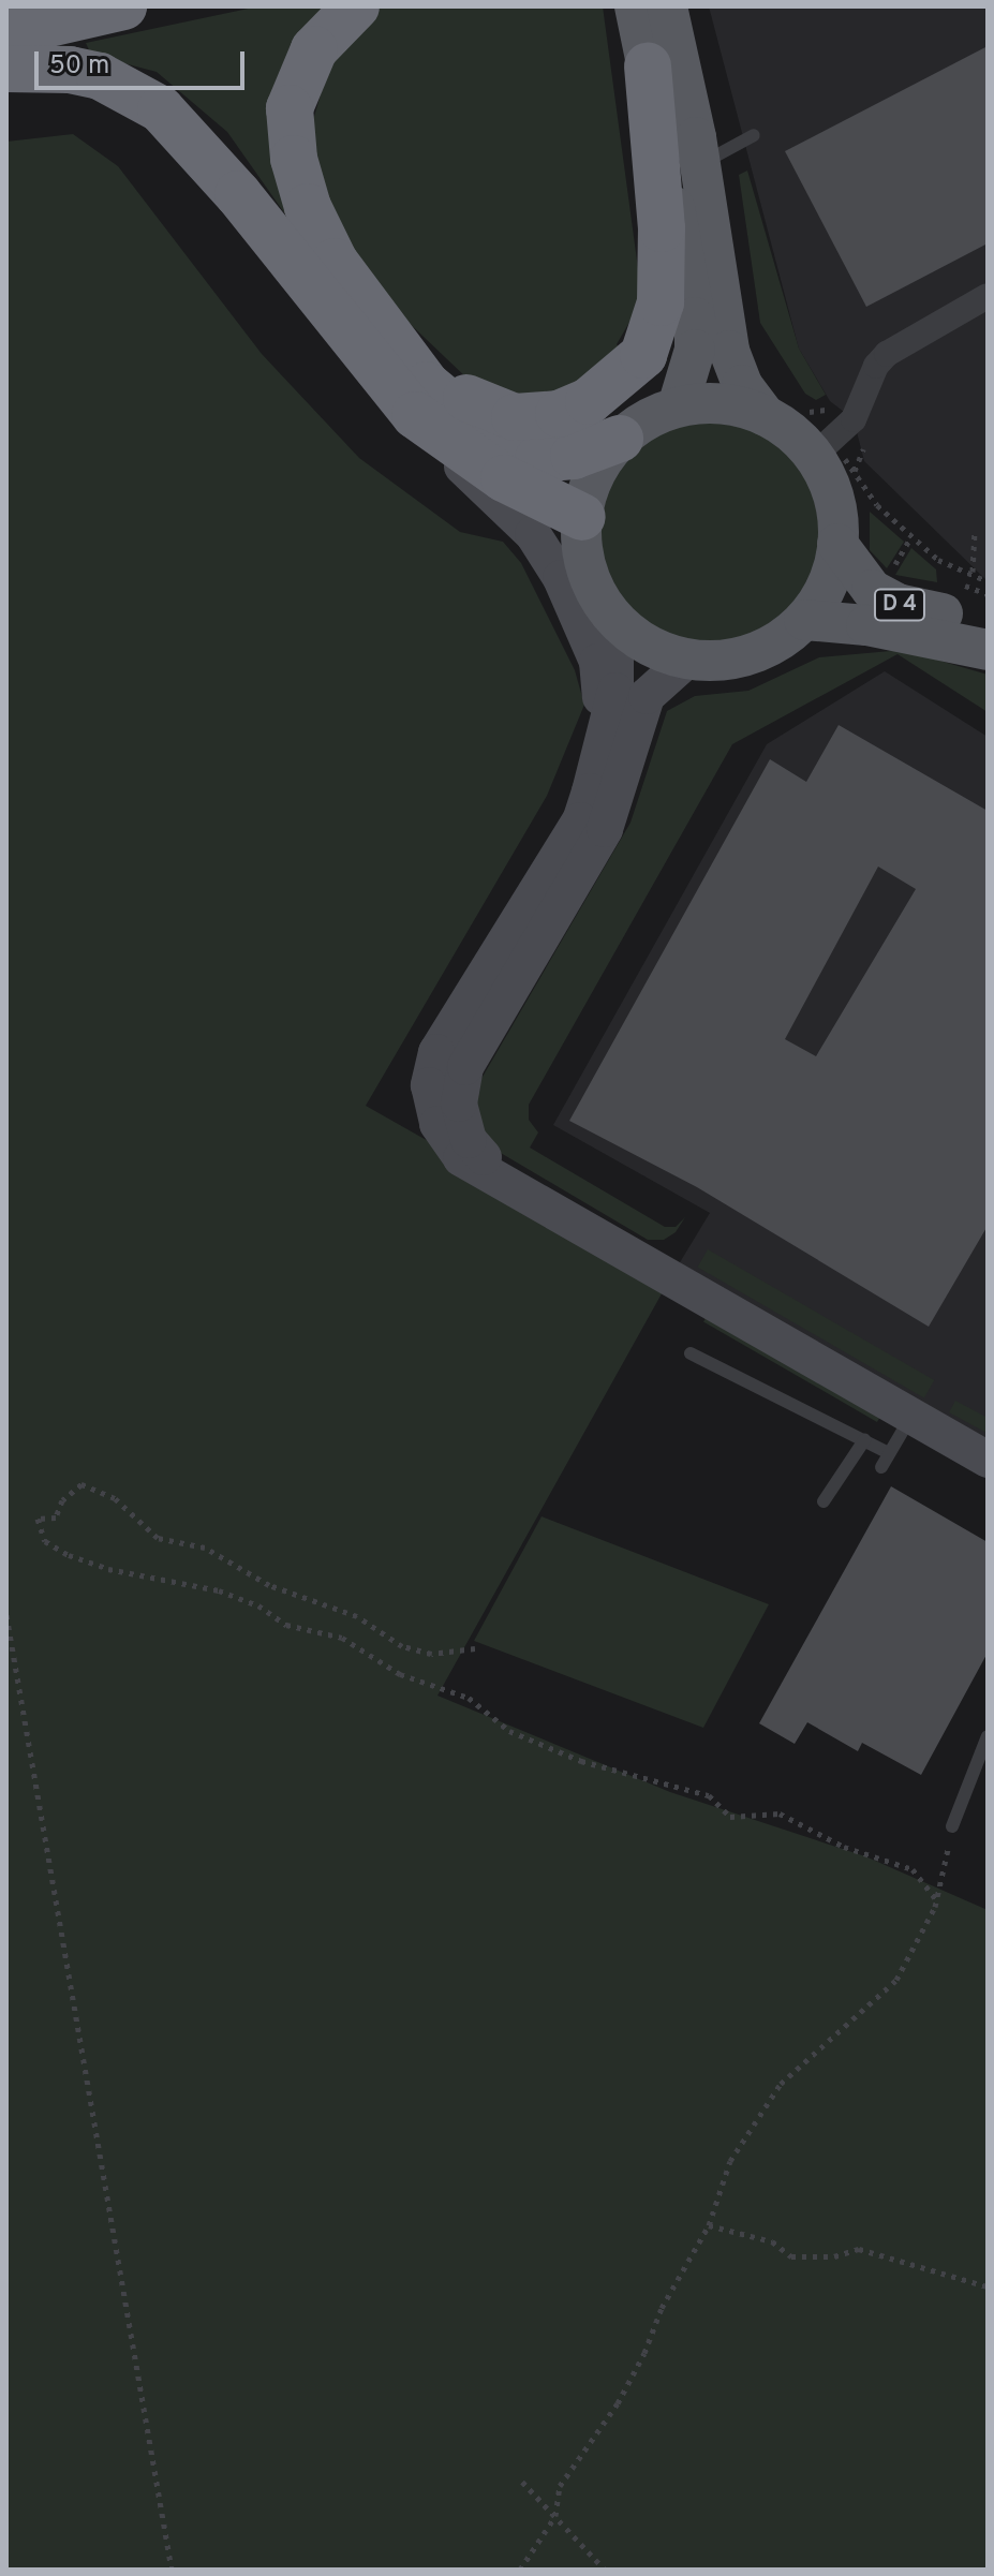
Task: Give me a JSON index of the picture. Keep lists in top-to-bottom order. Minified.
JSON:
{"streets":{"main road":["D 4"]},"scale_bar":"50 m"}
